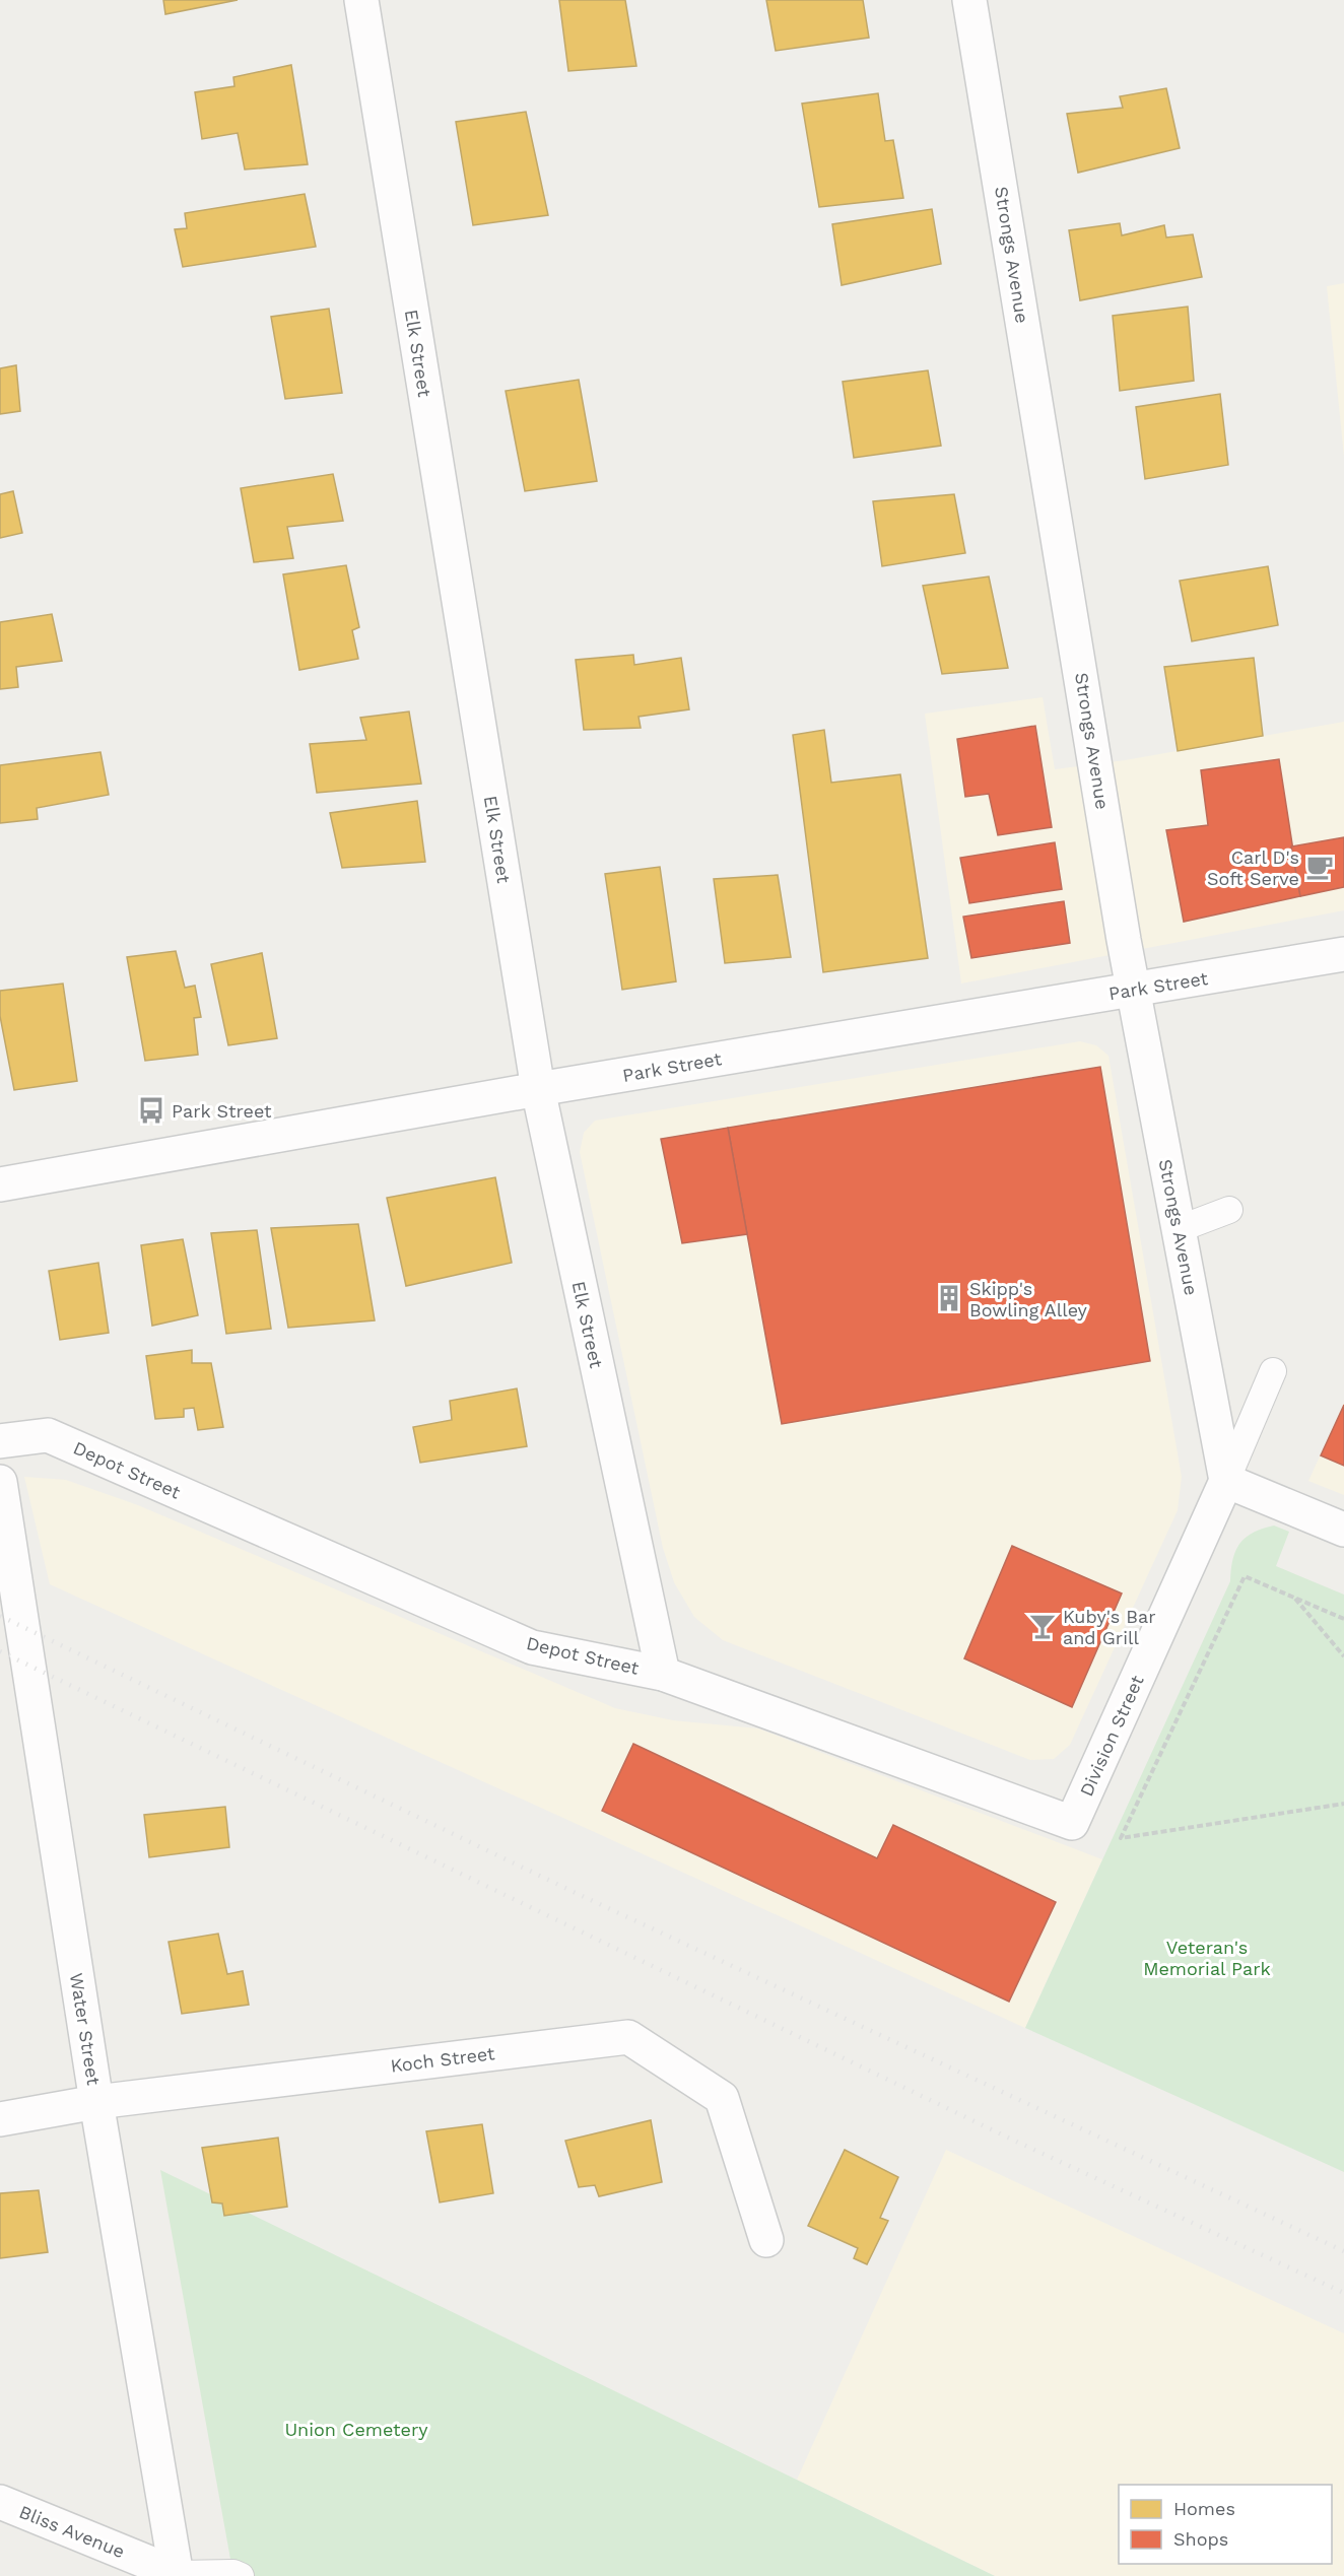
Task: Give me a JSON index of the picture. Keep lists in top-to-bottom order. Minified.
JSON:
{"streets":{"street":["Strongs Avenue","Elk Street","Park Street","Depot Street","Division Street","Water Street","Koch Street","Bliss Avenue"]},"crossings":[["Strongs Avenue","Park Street"],["Strongs Avenue","Division Street"],["Elk Street","Park Street"],["Elk Street","Depot Street"],["Depot Street","Division Street"],["Water Street","Koch Street"],["Water Street","Bliss Avenue"]],"parks":["Veteran's Memorial Park","Union Cemetery"],"places":{"cafe":["Carl D's Soft Serve"],"bus stop":["Park Street"],"building":["Skipp's Bowling Alley"],"bar":["Kuby's Bar and Grill"]},"legend":["Homes","Shops"]}
